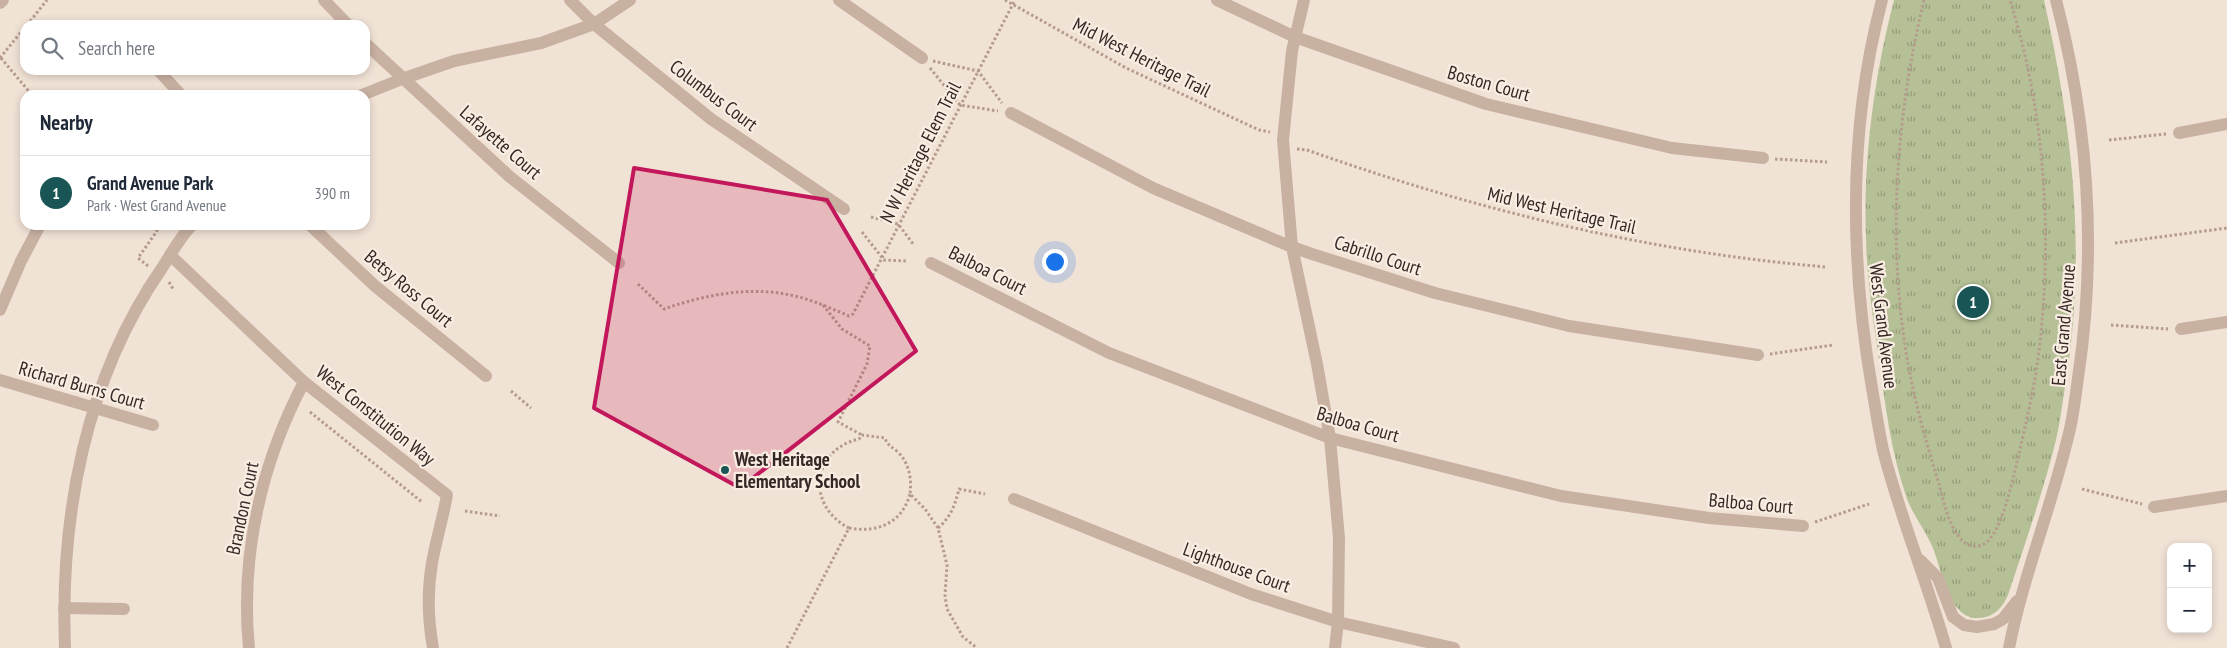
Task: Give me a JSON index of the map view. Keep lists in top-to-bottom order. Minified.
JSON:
{"streets":{"street":["Boston Court","Columbus Court","Lafayette Court","Cabrillo Court","Balboa Court","Betsy Ross Court","East Grand Avenue","West Grand Avenue","Richard Burns Court","West Constitution Way","Brandon Court","Lighthouse Court"],"path":["Mid West Heritage Trail","N W Heritage Elem Trail"]},"crossings":[["Mid West Heritage Trail","N W Heritage Elem Trail"],["West Constitution Way","Brandon Court"]],"places":["West Heritage Elementary School"],"page":{"search":"Search here","heading":"Nearby","list":[{"mark":"1","name":"Grand Avenue Park","note":"Park · West Grand Avenue","value":"390 m"}],"pins":"1","map_buttons":["+","−"]}}
